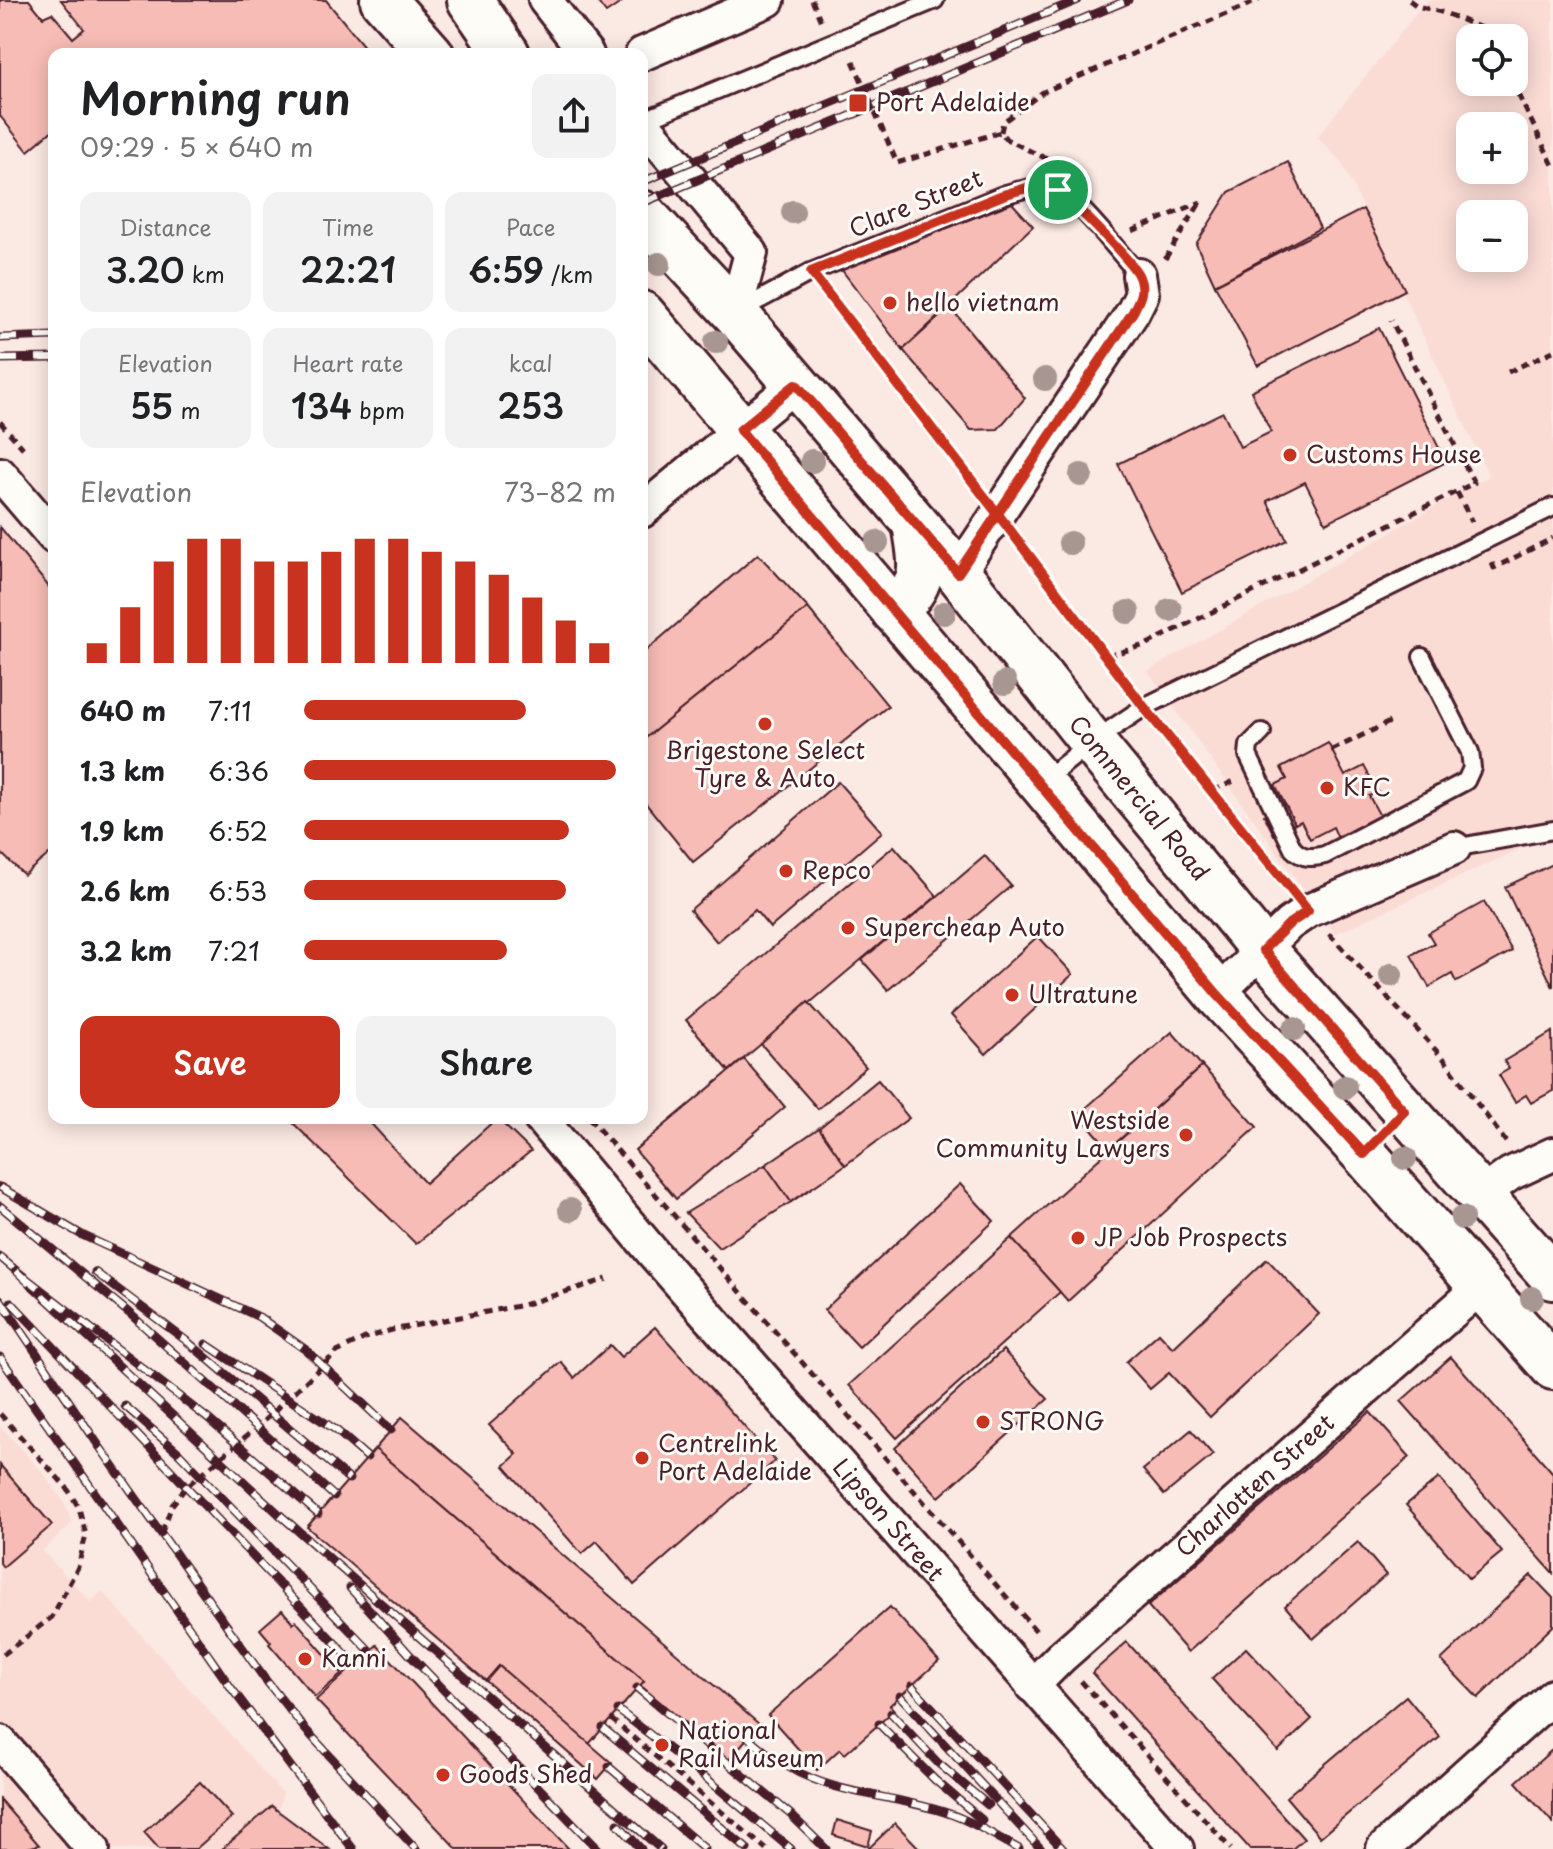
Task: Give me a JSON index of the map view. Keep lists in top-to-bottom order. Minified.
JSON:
{"streets":{"main road":["Commercial Road"],"street":["Charlotten Street","Lipson Street"],"lane":["Clare Street"]},"crossings":[["Clare Street","Commercial Road"],["Charlotten Street","Lipson Street"]],"places":{"transit":["Port Adelaide"],"other":["hello vietnam","Customs House","Brigestone Select Tyre & Auto","KFC","Repco","Supercheap Auto","Ultratune","Westside Community Lawyers","JP Job Prospects","STRONG","Centrelink Port Adelaide","Kanni","National Rail Museum","Goods Shed"]},"page":{"map_buttons":["+","−"],"heading":["Morning run","09:29 · 5 × 640 m"],"stats":[["Distance","3.20 km"],["Time","22:21"],["Pace","6:59 /km"],["Elevation","55 m"],["Heart rate","134 bpm"],["kcal","253"]],"chart":["Elevation","73–82 m"],"list":[{"name":"640 m","note":"7:11"},{"name":"1.3 km","note":"6:36"},{"name":"1.9 km","note":"6:52"},{"name":"2.6 km","note":"6:53"},{"name":"3.2 km","note":"7:21"}],"buttons":["Save","Share"]}}
